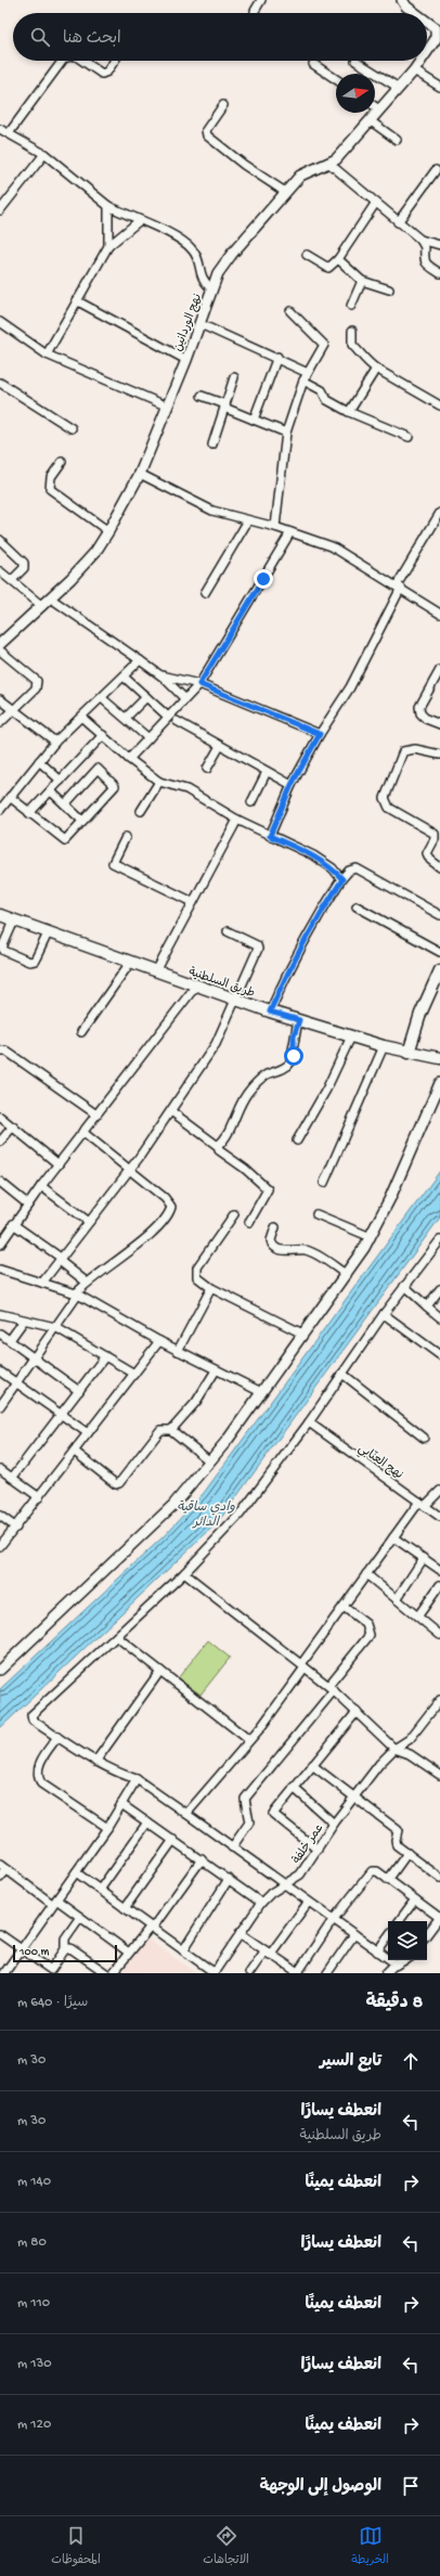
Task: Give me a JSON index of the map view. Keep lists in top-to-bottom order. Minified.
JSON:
{"streets":{"main road":["طريق السلطنية"],"street":["نهج الوردانين","نهج العنّابي","عمر خلفة"]},"water":["وادي ساقية الدائر"],"scale_bar":"100 m","north":"right","page":{"search":"ابحث هنا","scale":"100 m","heading":["8 دقيقة","سيرًا · 640 m"],"list":[["تابع السير","30 m"],["انعطف يسارًا","طريق السلطنية","30 m"],["انعطف يمينًا","140 m"],["انعطف يسارًا","80 m"],["انعطف يمينًا","110 m"],["انعطف يسارًا","130 m"],["انعطف يمينًا","120 m"],"الوصول إلى الوجهة"],"nav":["الخريطة","الاتجاهات","المحفوظات"]}}
